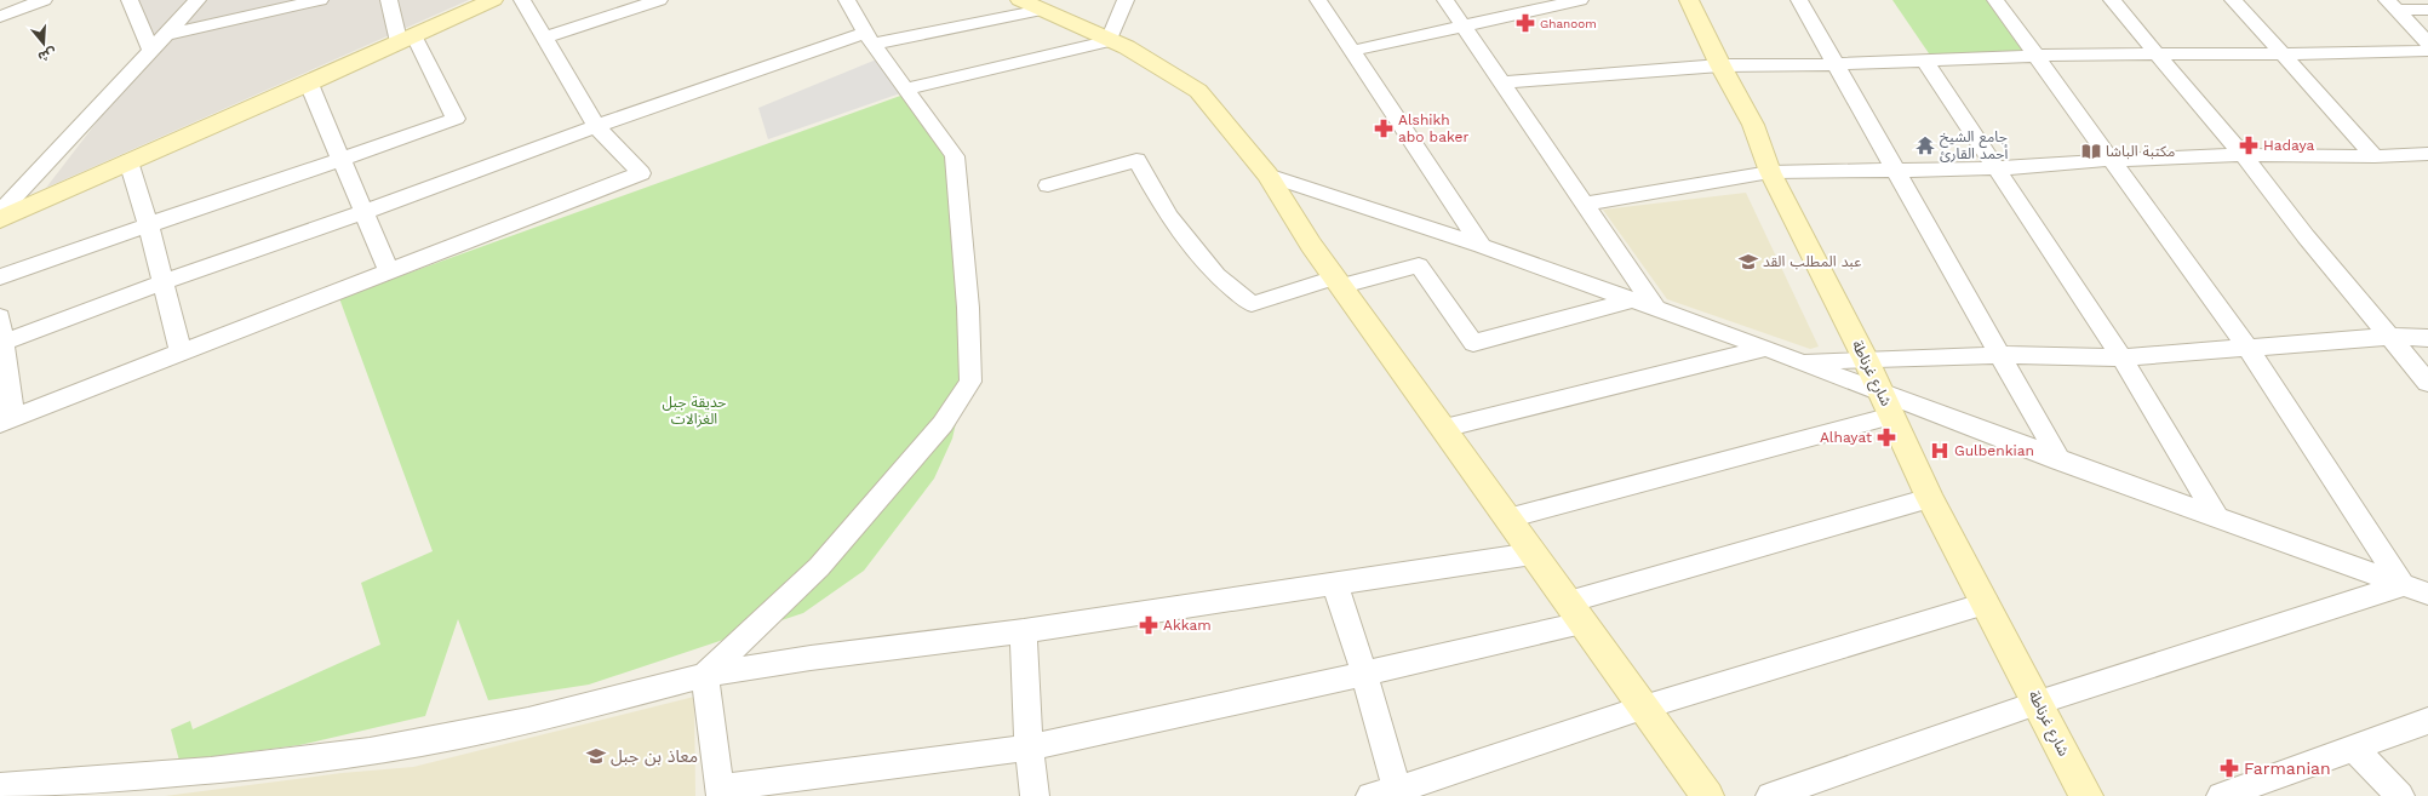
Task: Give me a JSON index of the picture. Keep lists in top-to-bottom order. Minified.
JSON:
{"streets":{"main road":["شارع غرناطة"]},"parks":["حديقة جبل الغزالات"],"places":{"pharmacy":["Ghanoom","Alshikh abo baker","Hadaya","Alhayat","Akkam","Farmanian"],"temple":["جامع الشيخ أحمد القارئ"],"library":["مكتبة الباشا"],"school or university":["عبد المطلب القد","معاذ بن جبل"],"hospital":["Gulbenkian"]},"north":"bottom"}
